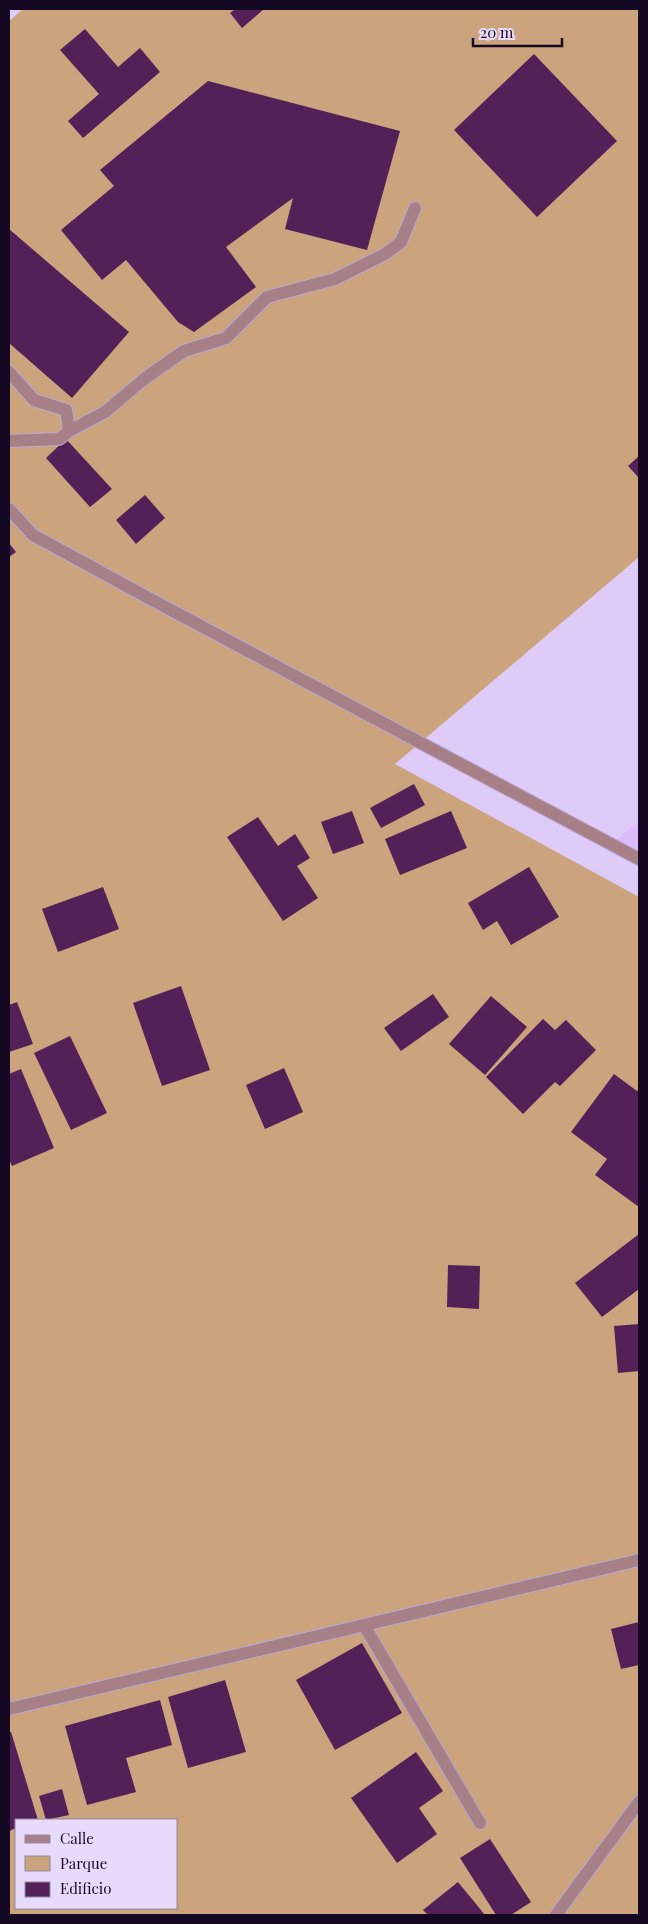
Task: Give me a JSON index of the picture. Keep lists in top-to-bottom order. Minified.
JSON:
{"legend":["Calle","Parque","Edificio"],"scale_bar":"20 m"}
